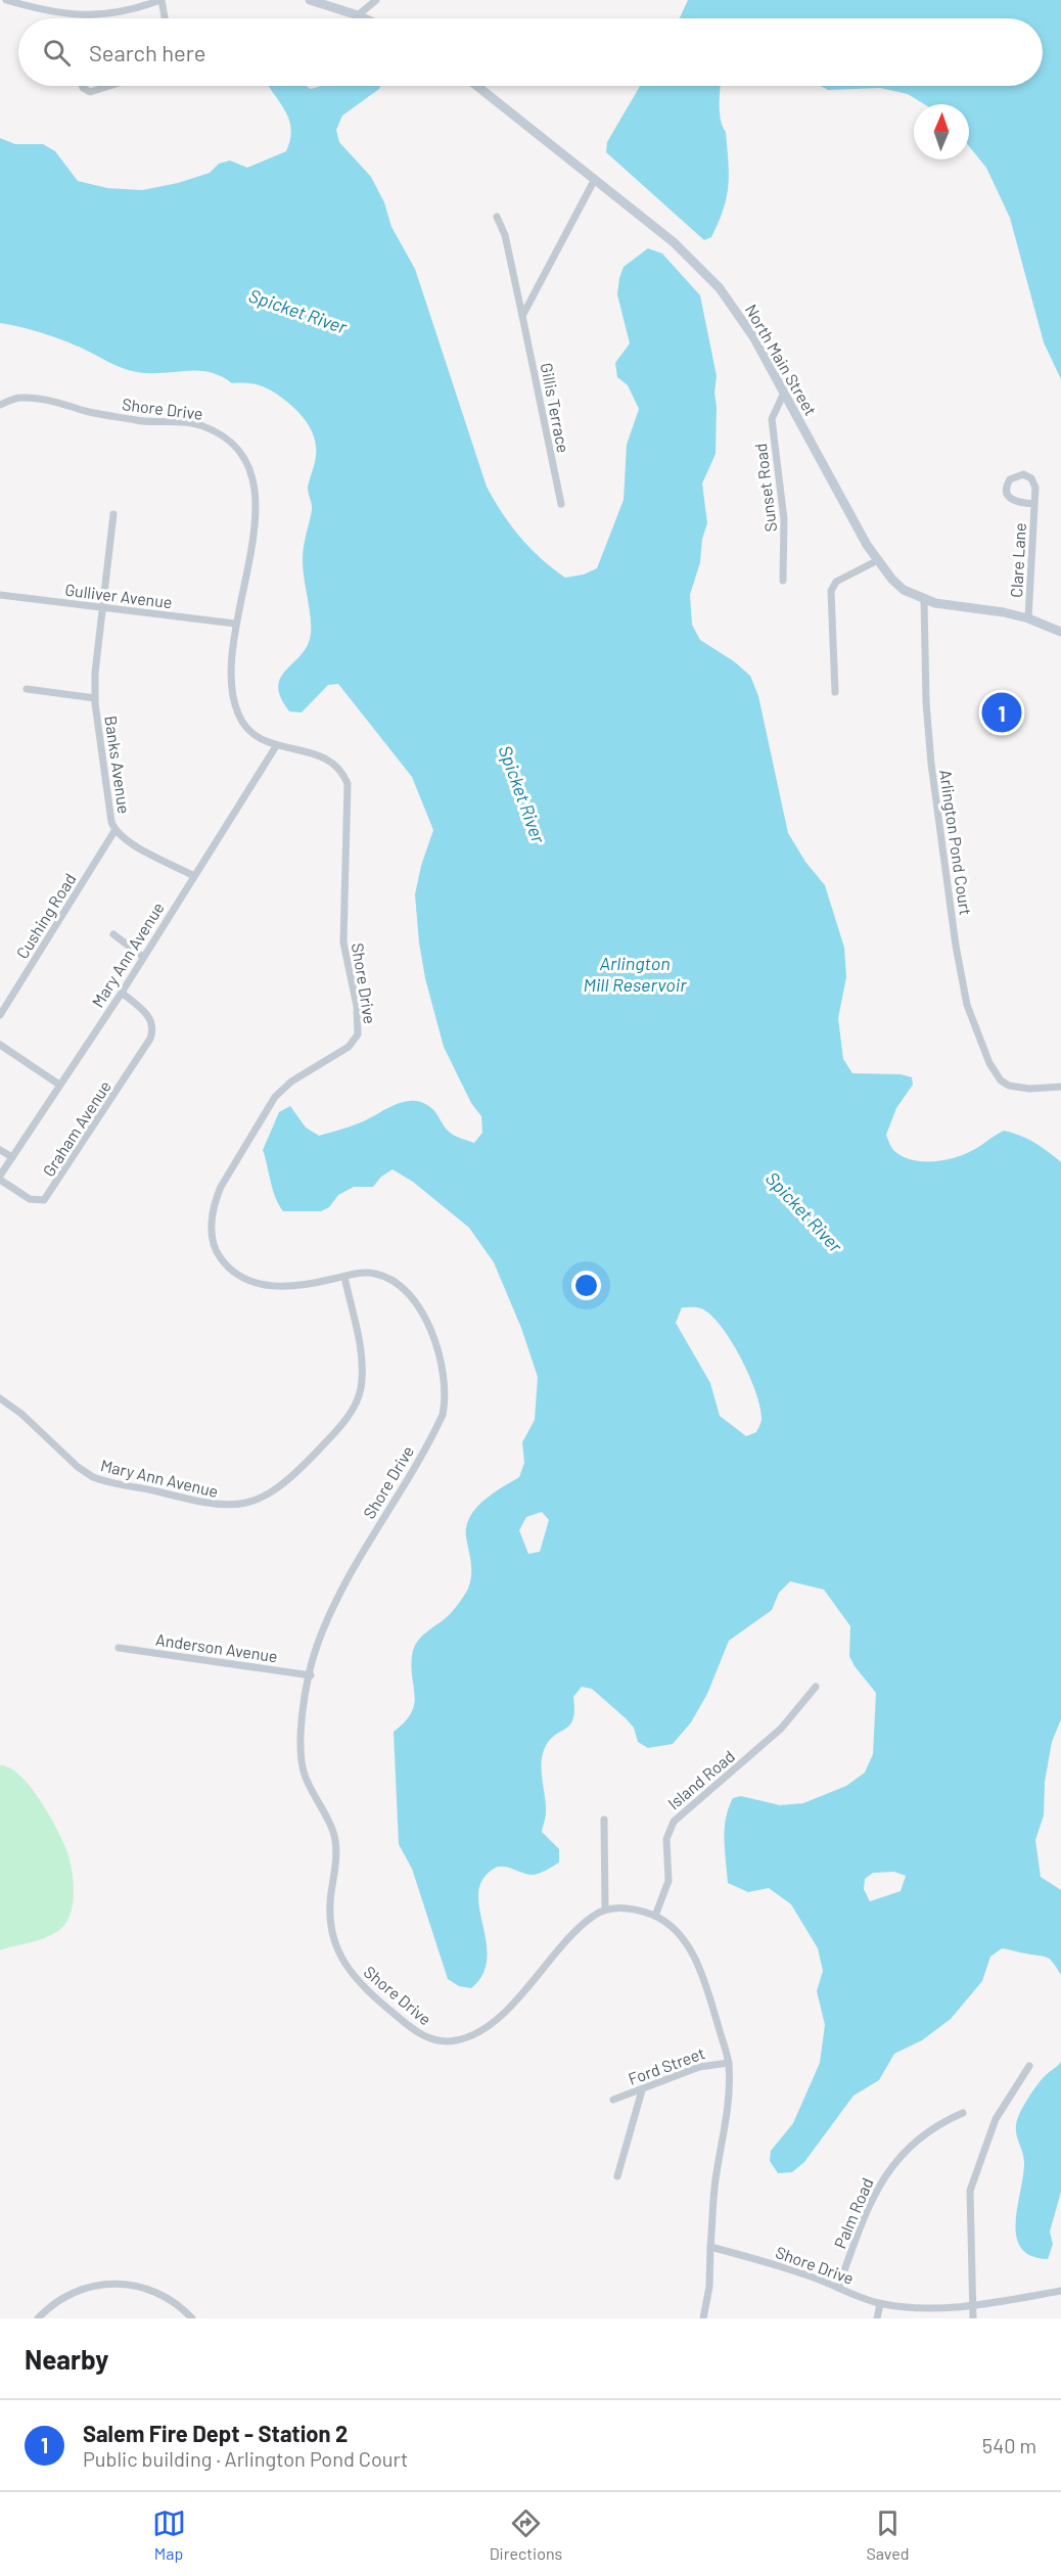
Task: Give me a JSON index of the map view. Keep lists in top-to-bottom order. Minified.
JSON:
{"streets":{"street":["North Main Street","Gillis Terrace","Shore Drive","Sunset Road","Clare Lane","Gulliver Avenue","Banks Avenue","Arlington Pond Court","Cushing Road","Mary Ann Avenue","Graham Avenue","Anderson Avenue","Island Road","Ford Street","Palm Road"]},"crossings":[["North Main Street","Sunset Road"],["North Main Street","Clare Lane"],["North Main Street","Arlington Pond Court"],["Shore Drive","Gulliver Avenue"],["Shore Drive","Mary Ann Avenue"],["Shore Drive","Anderson Avenue"],["Shore Drive","Palm Road"],["Gulliver Avenue","Banks Avenue"],["Banks Avenue","Cushing Road"],["Banks Avenue","Mary Ann Avenue"],["Mary Ann Avenue","Graham Avenue"]],"water":["Spicket River","Arlington Mill Reservoir"],"north":"top","page":{"search":"Search here","pins":"1","heading":"Nearby","list":[{"mark":"1","name":"Salem Fire Dept - Station 2","note":"Public building · Arlington Pond Court","value":"540 m"}],"nav":["Map","Directions","Saved"]}}
